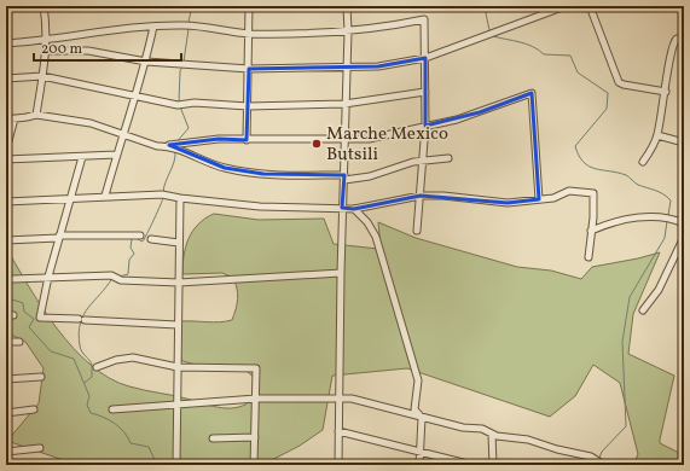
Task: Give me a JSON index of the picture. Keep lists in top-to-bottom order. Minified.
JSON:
{"places":["Marche Mexico Butsili"],"scale_bar":"200 m"}
